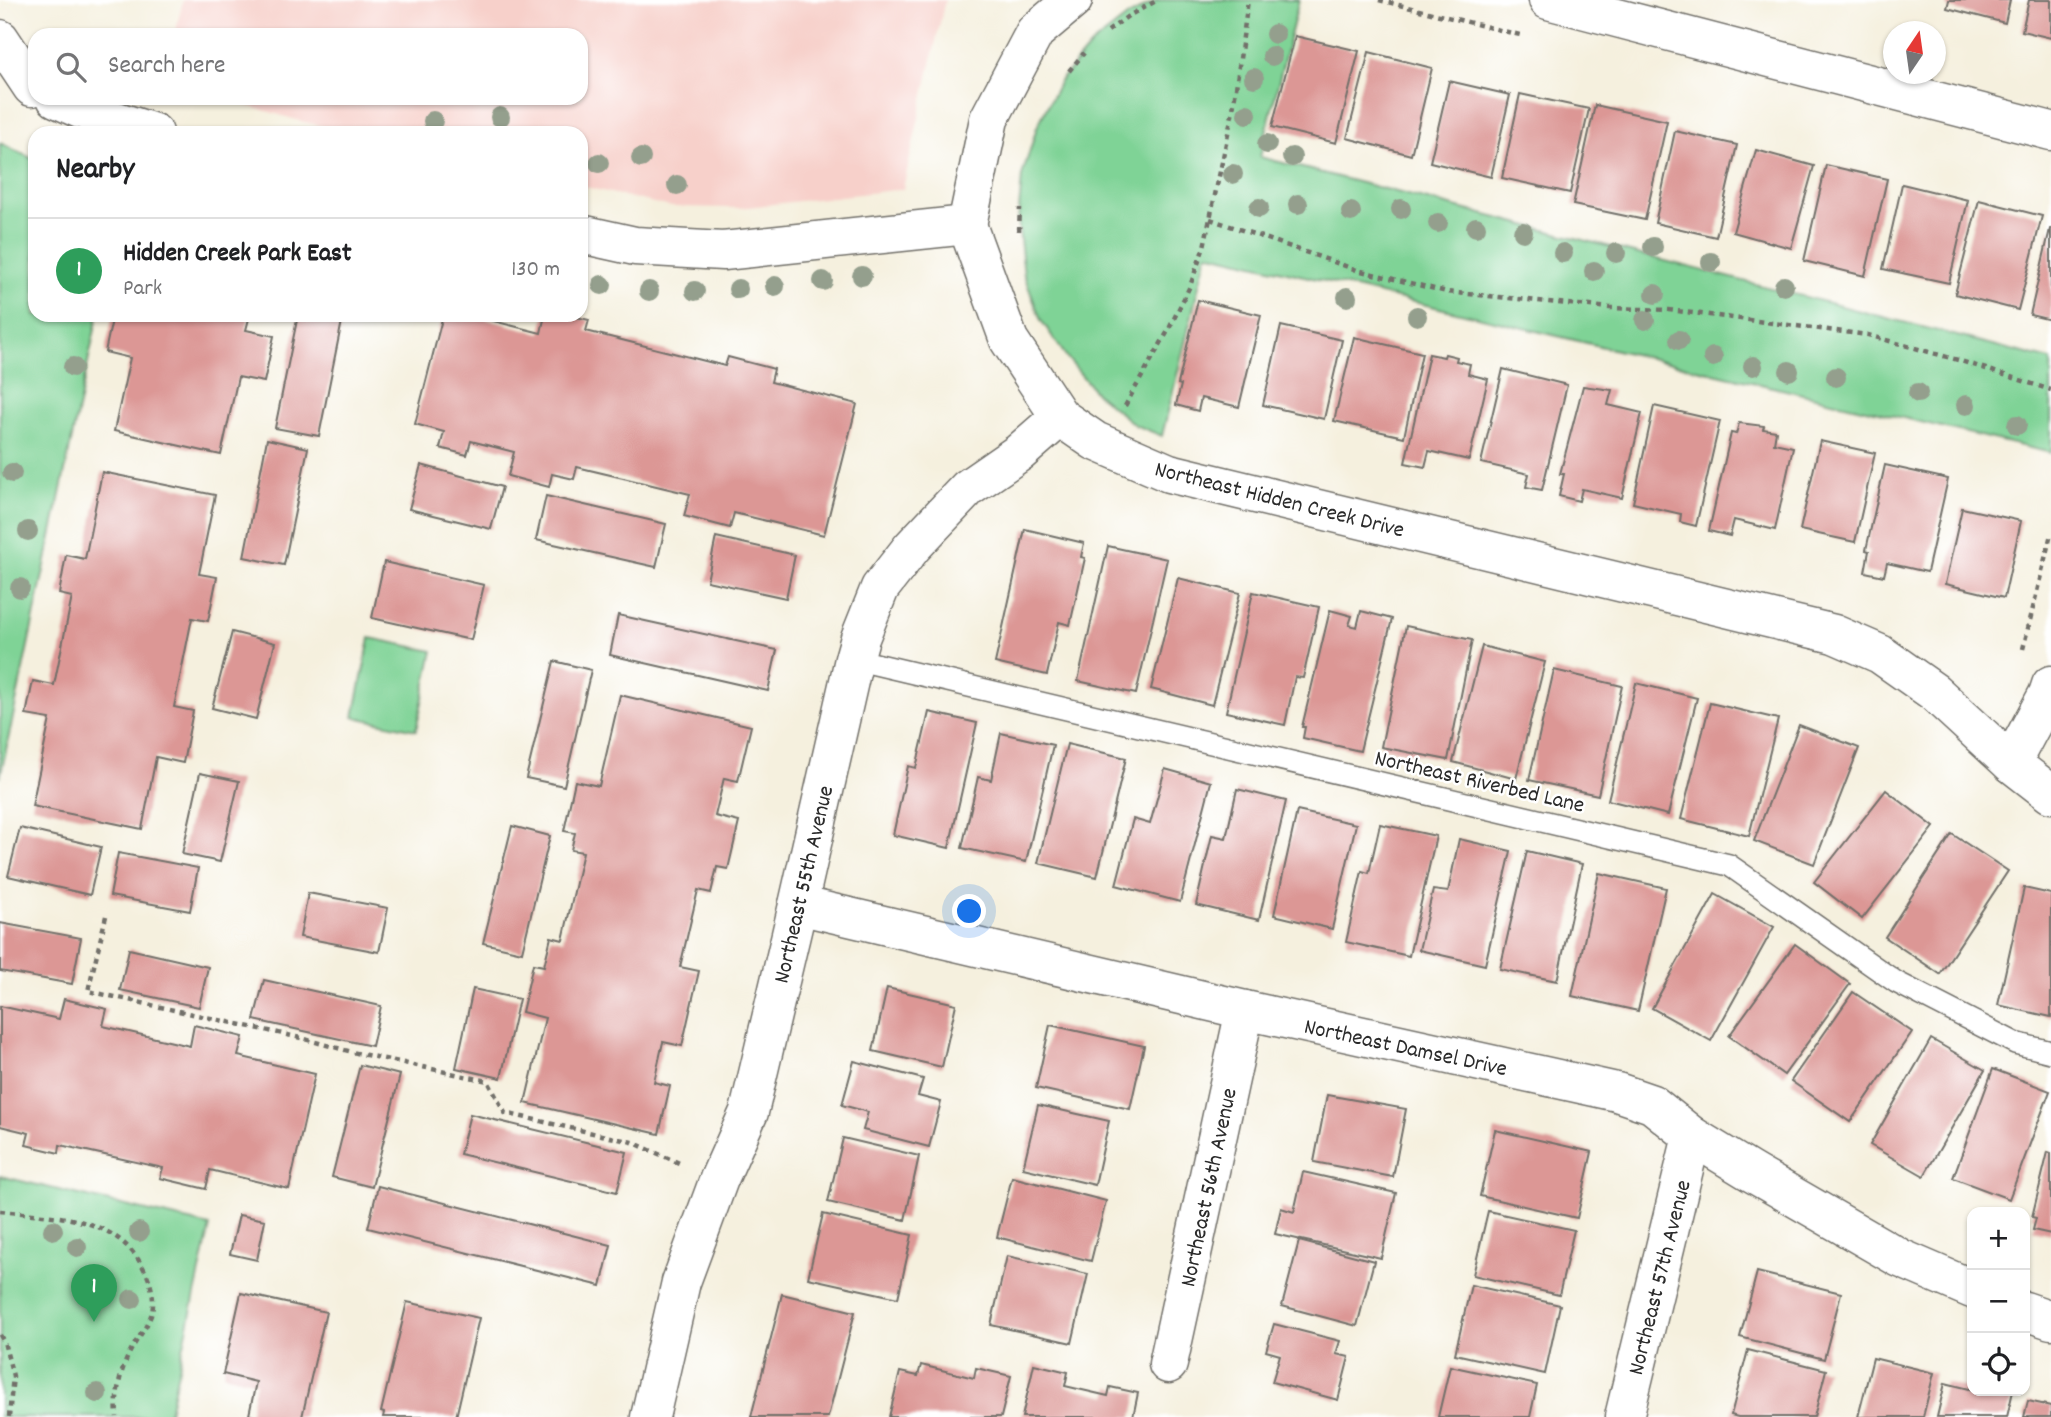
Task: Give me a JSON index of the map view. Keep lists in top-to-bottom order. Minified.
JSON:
{"streets":{"street":["Northeast Hidden Creek Drive","Northeast 55th Avenue","Northeast Damsel Drive","Northeast 56th Avenue","Northeast 57th Avenue"],"lane":["Northeast Riverbed Lane"]},"crossings":[["Northeast Hidden Creek Drive","Northeast 55th Avenue"],["Northeast Riverbed Lane","Northeast 55th Avenue"],["Northeast 55th Avenue","Northeast Damsel Drive"],["Northeast Damsel Drive","Northeast 56th Avenue"],["Northeast Damsel Drive","Northeast 57th Avenue"]],"north":"top","page":{"search":"Search here","heading":"Nearby","list":[{"mark":"1","name":"Hidden Creek Park East","note":"Park","value":"130 m"}],"map_buttons":["+","−"],"pins":"1"}}
